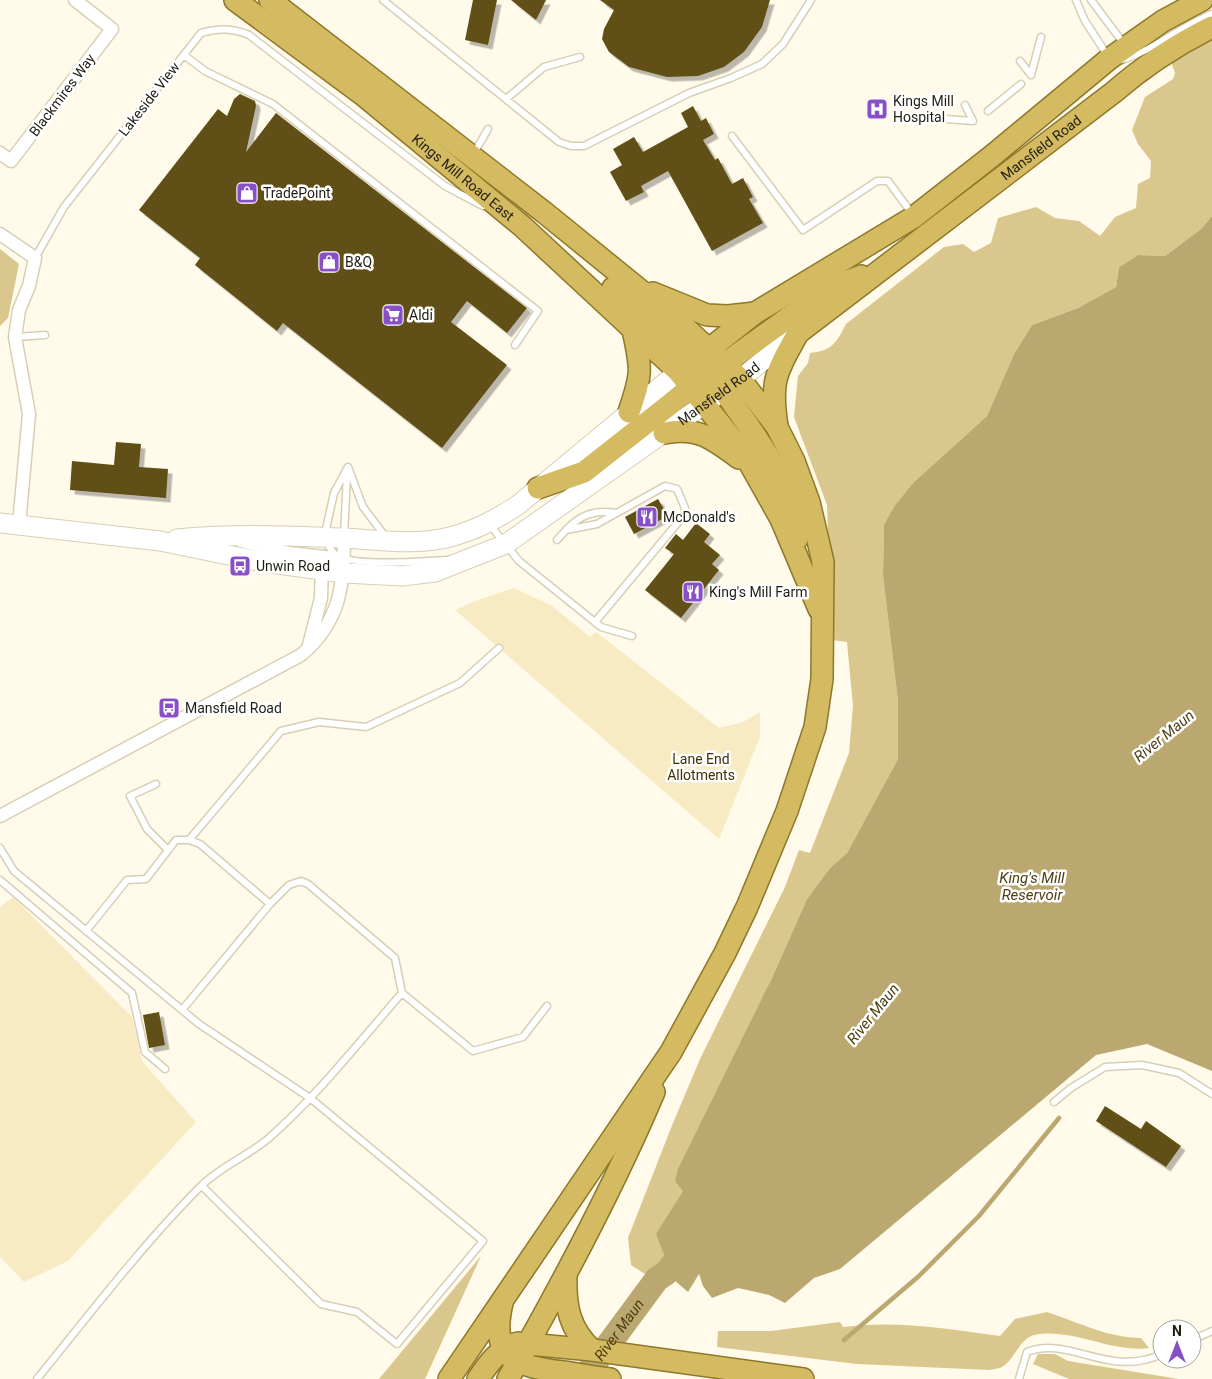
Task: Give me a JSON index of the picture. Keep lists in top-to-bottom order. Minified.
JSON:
{"streets":{"highway":["Mansfield Road","Kings Mill Road East"],"street":["Blackmires Way","Lakeside View"]},"crossings":[["Lakeside View","Mansfield Road"],["Lakeside View","Kings Mill Road East"],["Mansfield Road","Kings Mill Road East"]],"water":["River Maun","King's Mill Reservoir"],"parks":["Lane End Allotments"],"places":{"hospital":["Kings Mill Hospital"],"shop":["TradePoint","B&Q"],"supermarket":["Aldi"],"restaurant":["McDonald's","King's Mill Farm"],"bus stop":["Unwin Road","Mansfield Road"]},"north":"top"}
